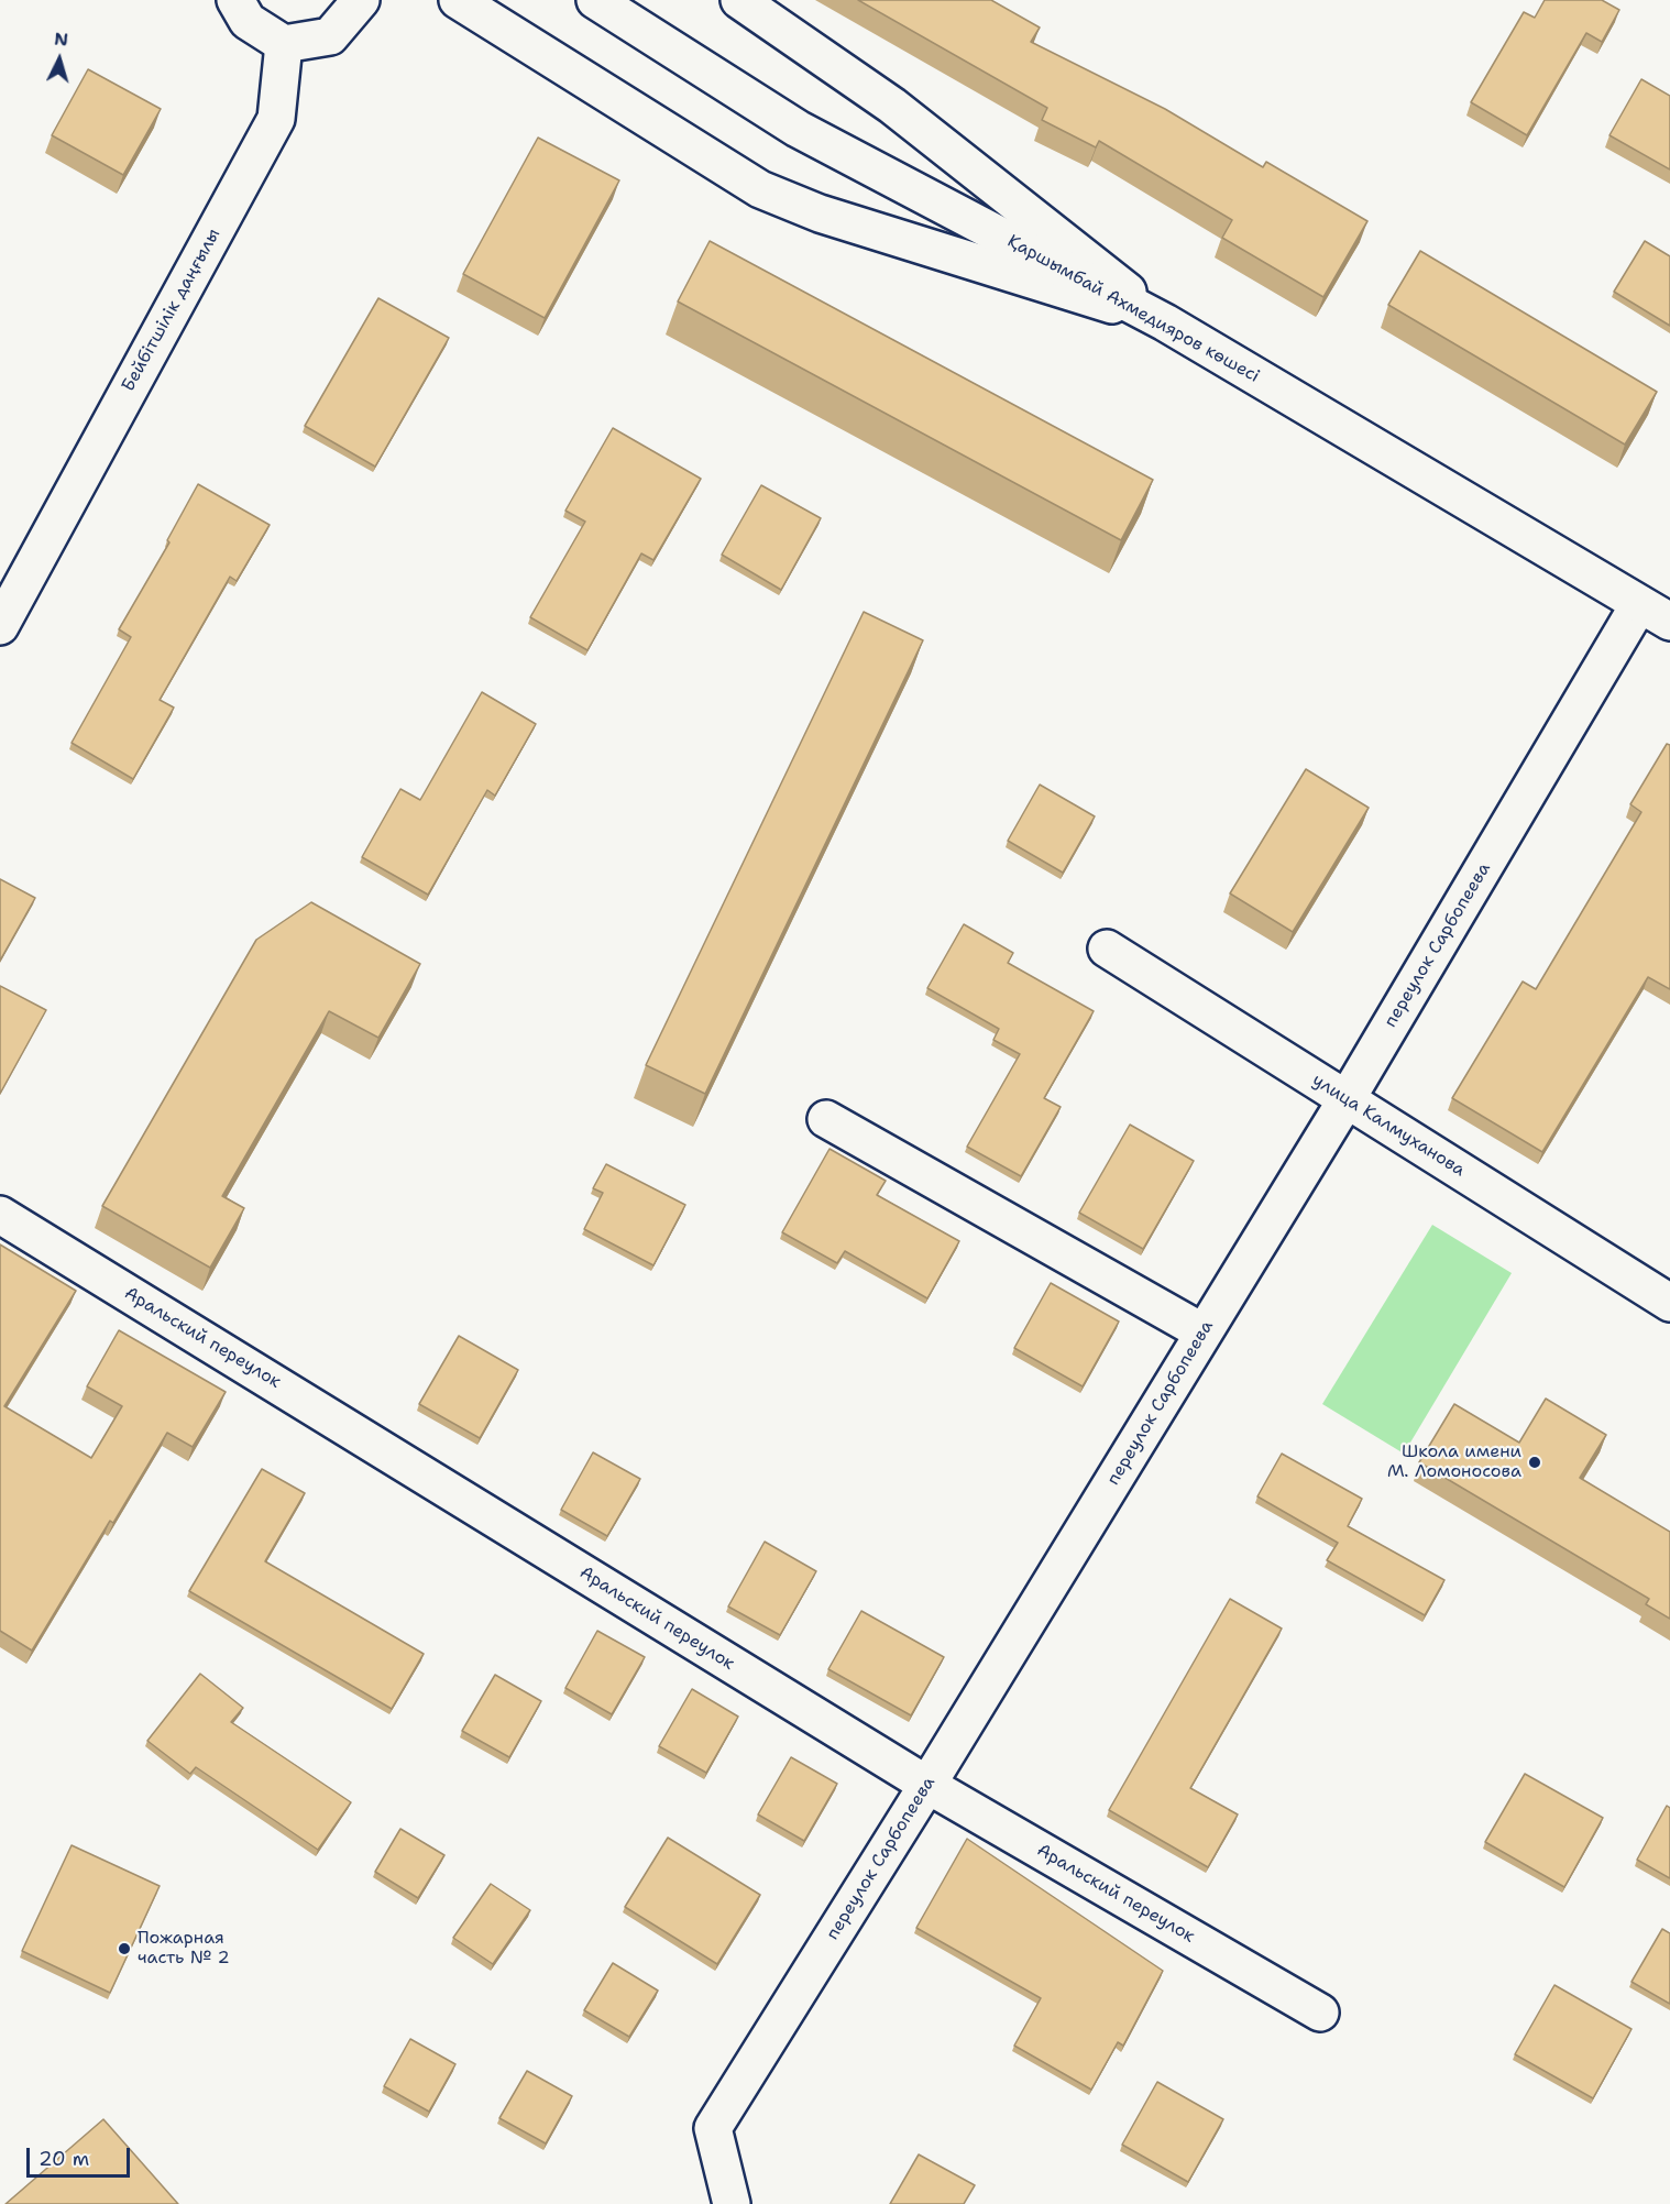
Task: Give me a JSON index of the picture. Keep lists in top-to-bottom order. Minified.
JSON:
{"streets":{"street":["Қаршымбай Ахмедияров көшесі","Бейбітшілік даңғылы","переулок Сарбопеева","улица Калмуханова","Аральский переулок"]},"crossings":[["Қаршымбай Ахмедияров көшесі","переулок Сарбопеева"],["переулок Сарбопеева","улица Калмуханова"],["переулок Сарбопеева","Аральский переулок"]],"places":["Школа имени М. Ломоносова","Пожарная часть № 2"],"scale_bar":"20 m","north":"top"}
